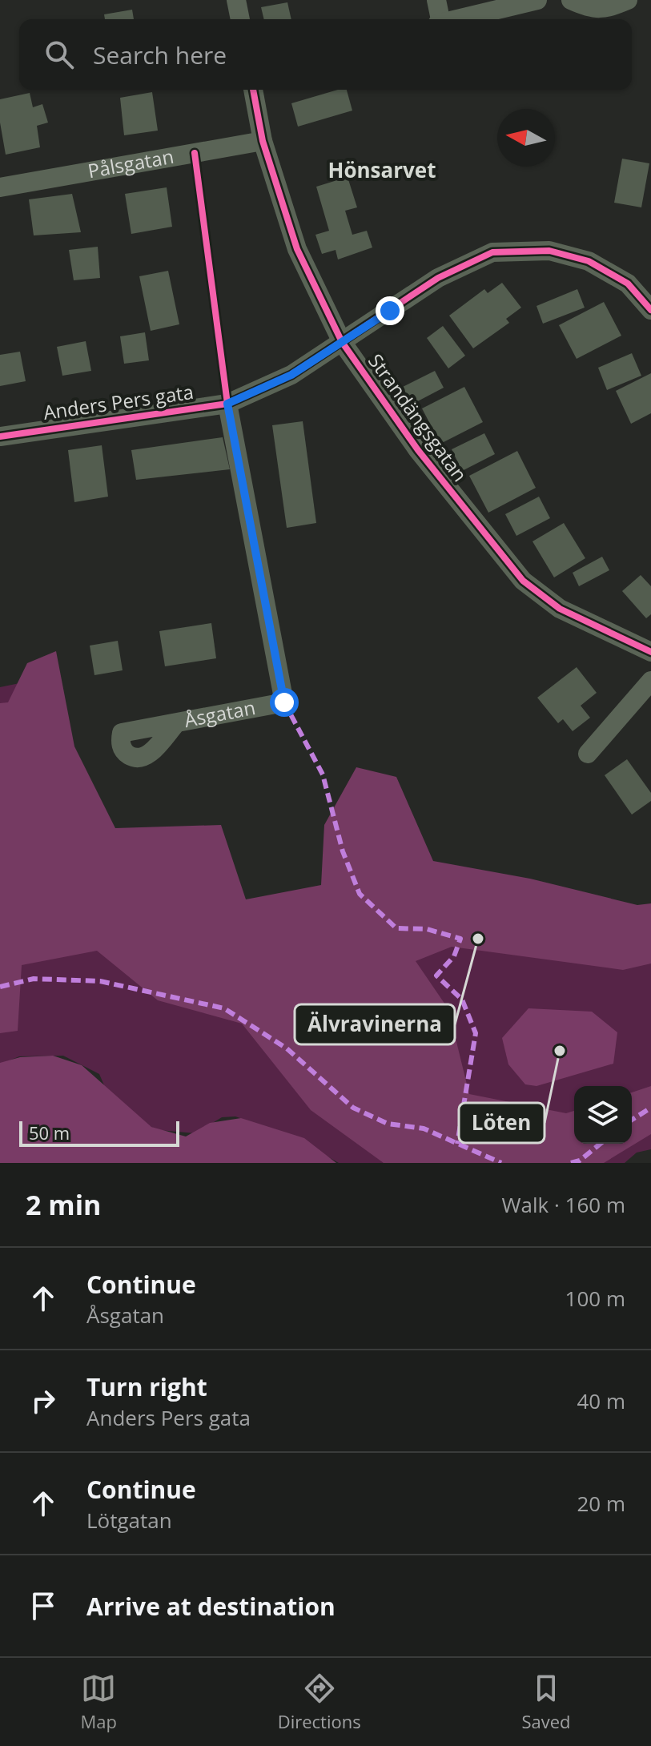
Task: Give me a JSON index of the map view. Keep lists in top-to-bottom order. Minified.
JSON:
{"streets":{"street":["Pålsgatan","Anders Pers gata","Strandängsgatan","Åsgatan"]},"crossings":[["Pålsgatan","Strandängsgatan"],["Anders Pers gata","Strandängsgatan"],["Anders Pers gata","Åsgatan"]],"districts":["Hönsarvet"],"places":["Älvravinerna","Löten"],"scale_bar":"50 m","north":"left","page":{"search":"Search here","scale":"50 m","heading":["2 min","Walk · 160 m"],"list":[["Continue","Åsgatan","100 m"],["Turn right","Anders Pers gata","40 m"],["Continue","Lötgatan","20 m"],"Arrive at destination"],"nav":["Map","Directions","Saved"]}}
